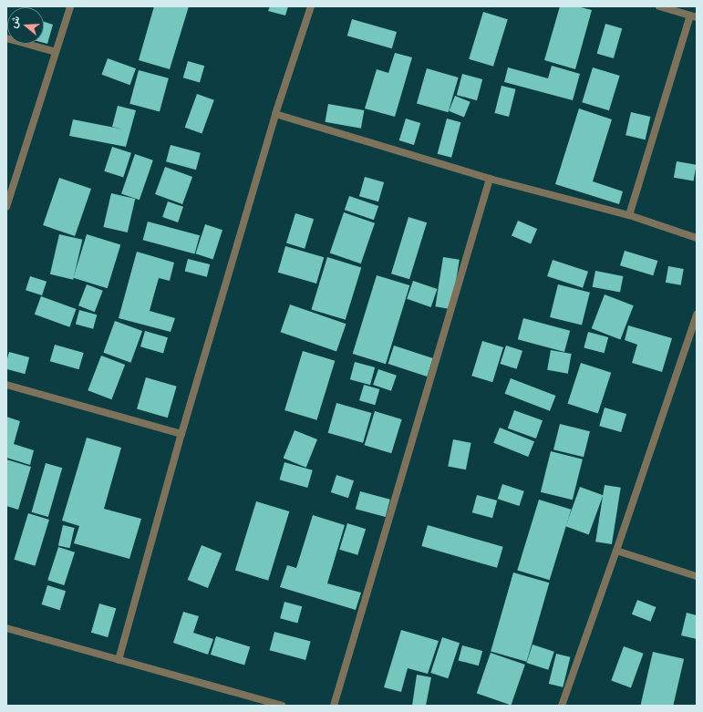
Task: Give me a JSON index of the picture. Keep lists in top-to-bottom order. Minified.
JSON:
{"north":"left"}
